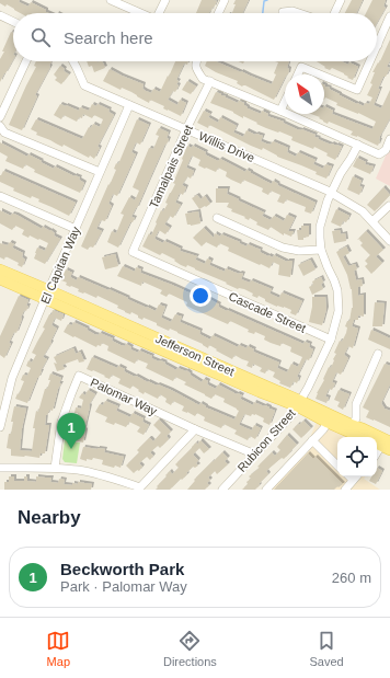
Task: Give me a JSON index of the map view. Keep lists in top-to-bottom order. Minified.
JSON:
{"streets":{"main road":["Jefferson Street"],"street":["Willis Drive","Tamalpais Street","El Capitan Way","Cascade Street","Palomar Way","Rubicon Street"]},"crossings":[["Willis Drive","Tamalpais Street"],["Willis Drive","El Capitan Way"],["Willis Drive","Rubicon Street"],["Tamalpais Street","Cascade Street"],["El Capitan Way","Jefferson Street"],["Cascade Street","Rubicon Street"],["Jefferson Street","Rubicon Street"],["Palomar Way","Rubicon Street"]],"north":"top left","page":{"search":"Search here","pins":"1","heading":"Nearby","list":[{"mark":"1","name":"Beckworth Park","note":"Park · Palomar Way","value":"260 m"}],"nav":["Map","Directions","Saved"]}}
